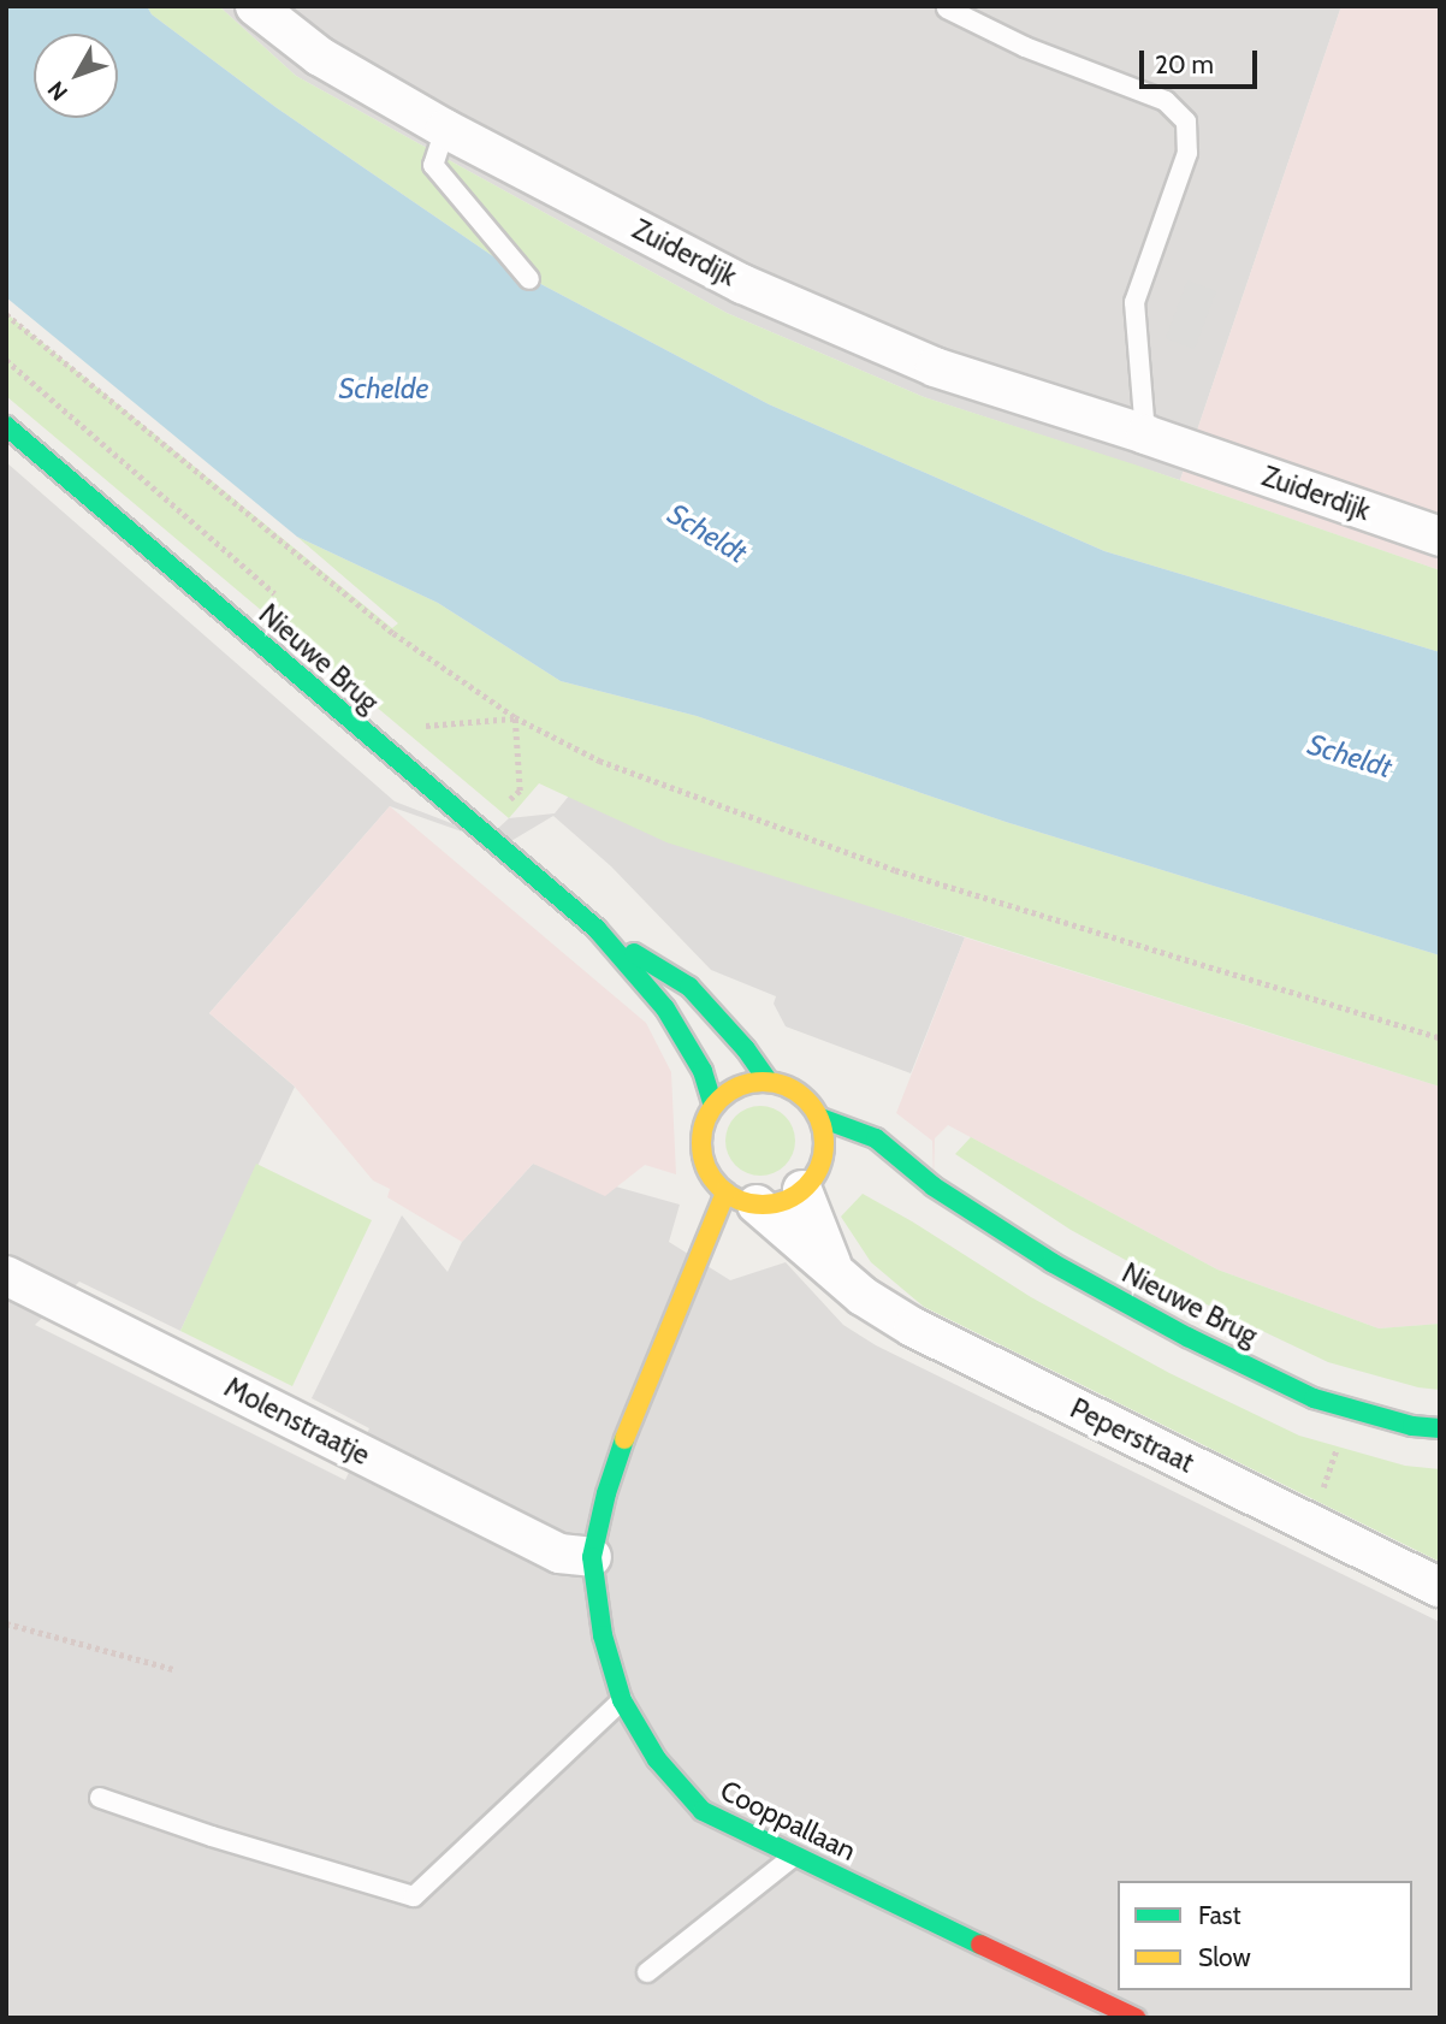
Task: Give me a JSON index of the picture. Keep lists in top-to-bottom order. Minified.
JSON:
{"streets":{"main road":["Nieuwe Brug","Cooppallaan"],"street":["Zuiderdijk","Molenstraatje","Peperstraat"]},"crossings":[["Nieuwe Brug","Peperstraat"],["Nieuwe Brug","Cooppallaan"],["Molenstraatje","Cooppallaan"],["Peperstraat","Cooppallaan"]],"water":["Schelde","Scheldt"],"legend":["Fast","Slow"],"scale_bar":"20 m","north":"bottom left"}
